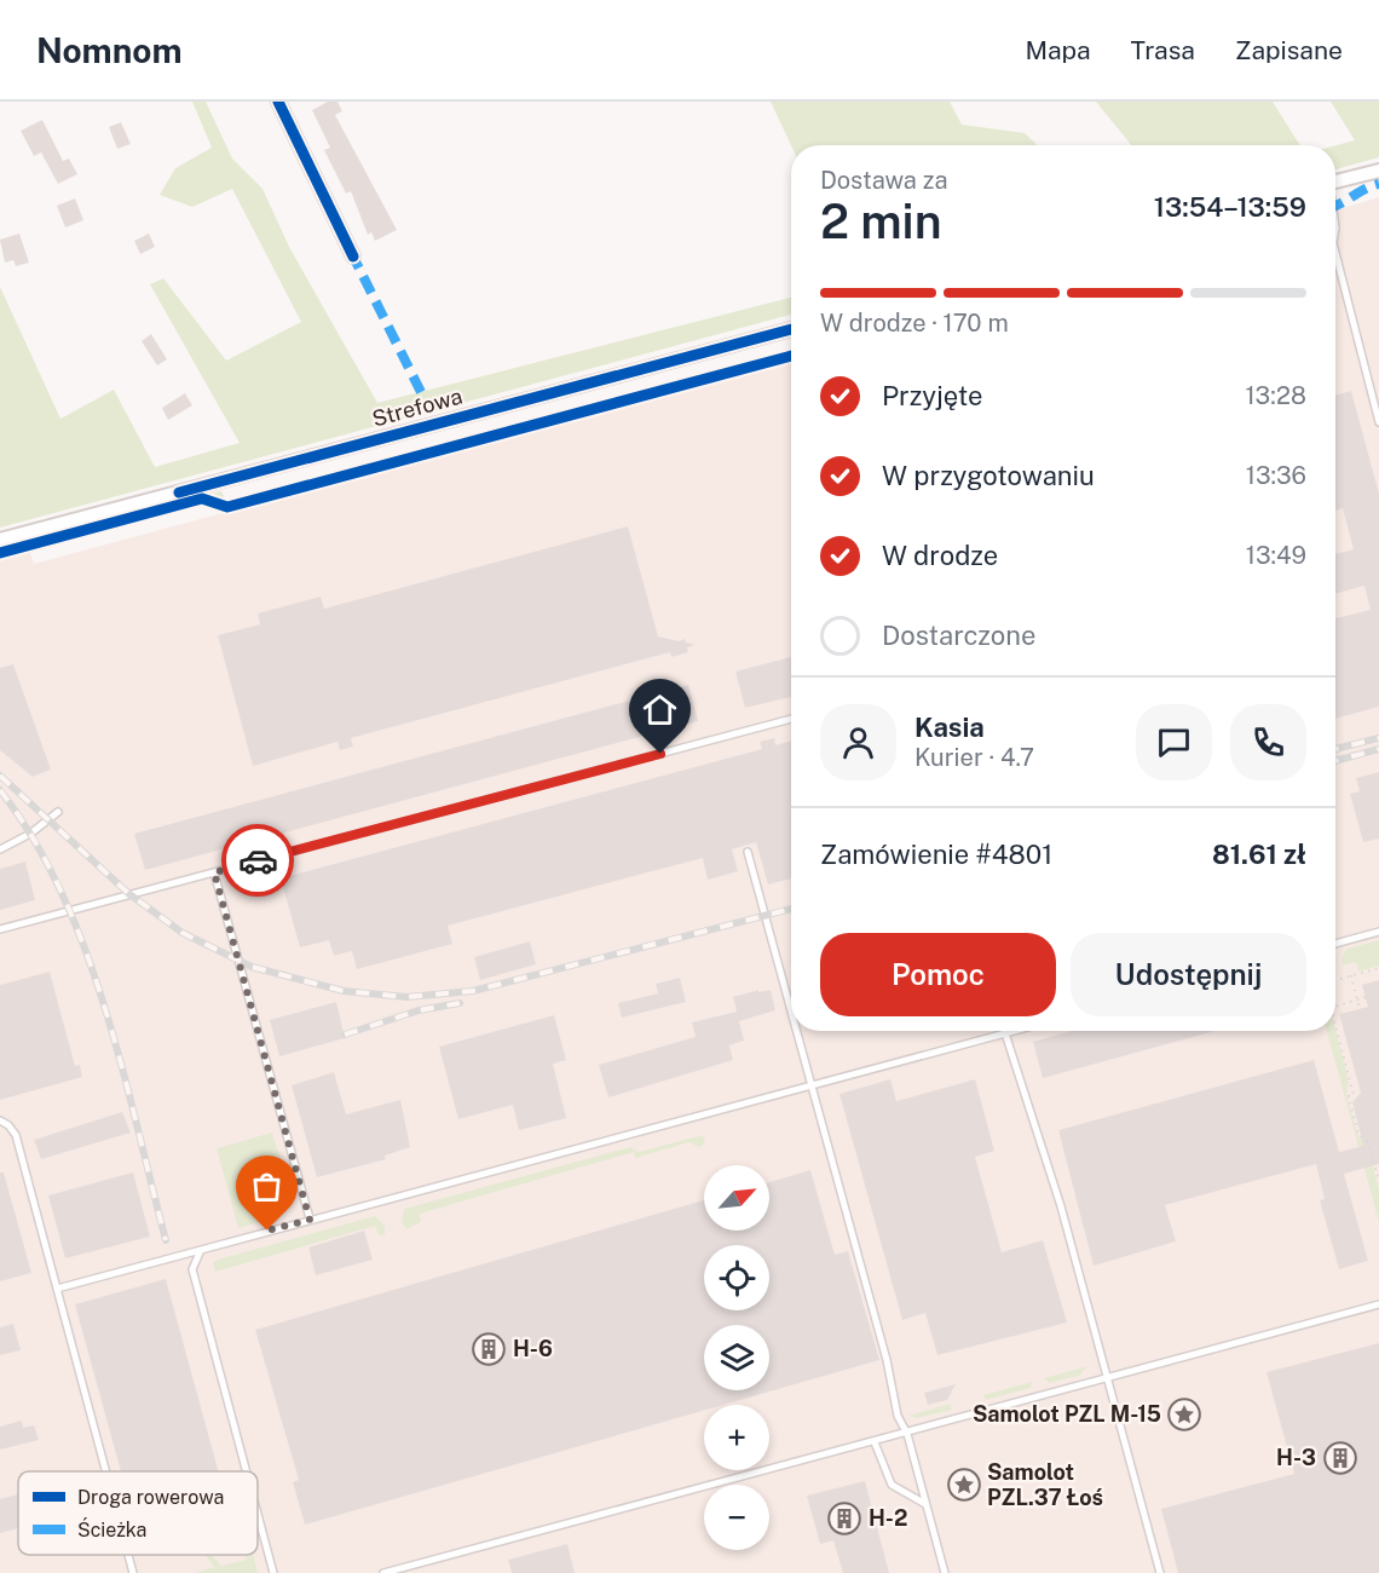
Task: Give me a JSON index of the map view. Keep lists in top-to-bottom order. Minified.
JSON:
{"streets":{"street":["Strefowa"]},"places":{"building":["H-6","H-3","H-2"],"place":["Samolot PZL M-15","Samolot PZL.37 Łoś"]},"legend":["Droga rowerowa","Ścieżka"],"north":"top right","page":{"header":"Nomnom","nav":["Mapa","Trasa","Zapisane"],"heading":["2 min","Dostawa za","13:54–13:59"],"panel":["Kasia","Kurier · 4.7","Zamówienie #4801","81.61 zł"],"bar":"W drodze · 170 m","list":[["Przyjęte","13:28"],["W przygotowaniu","13:36"],["W drodze","13:49"],"Dostarczone"],"buttons":["Pomoc","Udostępnij"],"map_buttons":["+","−"]}}
